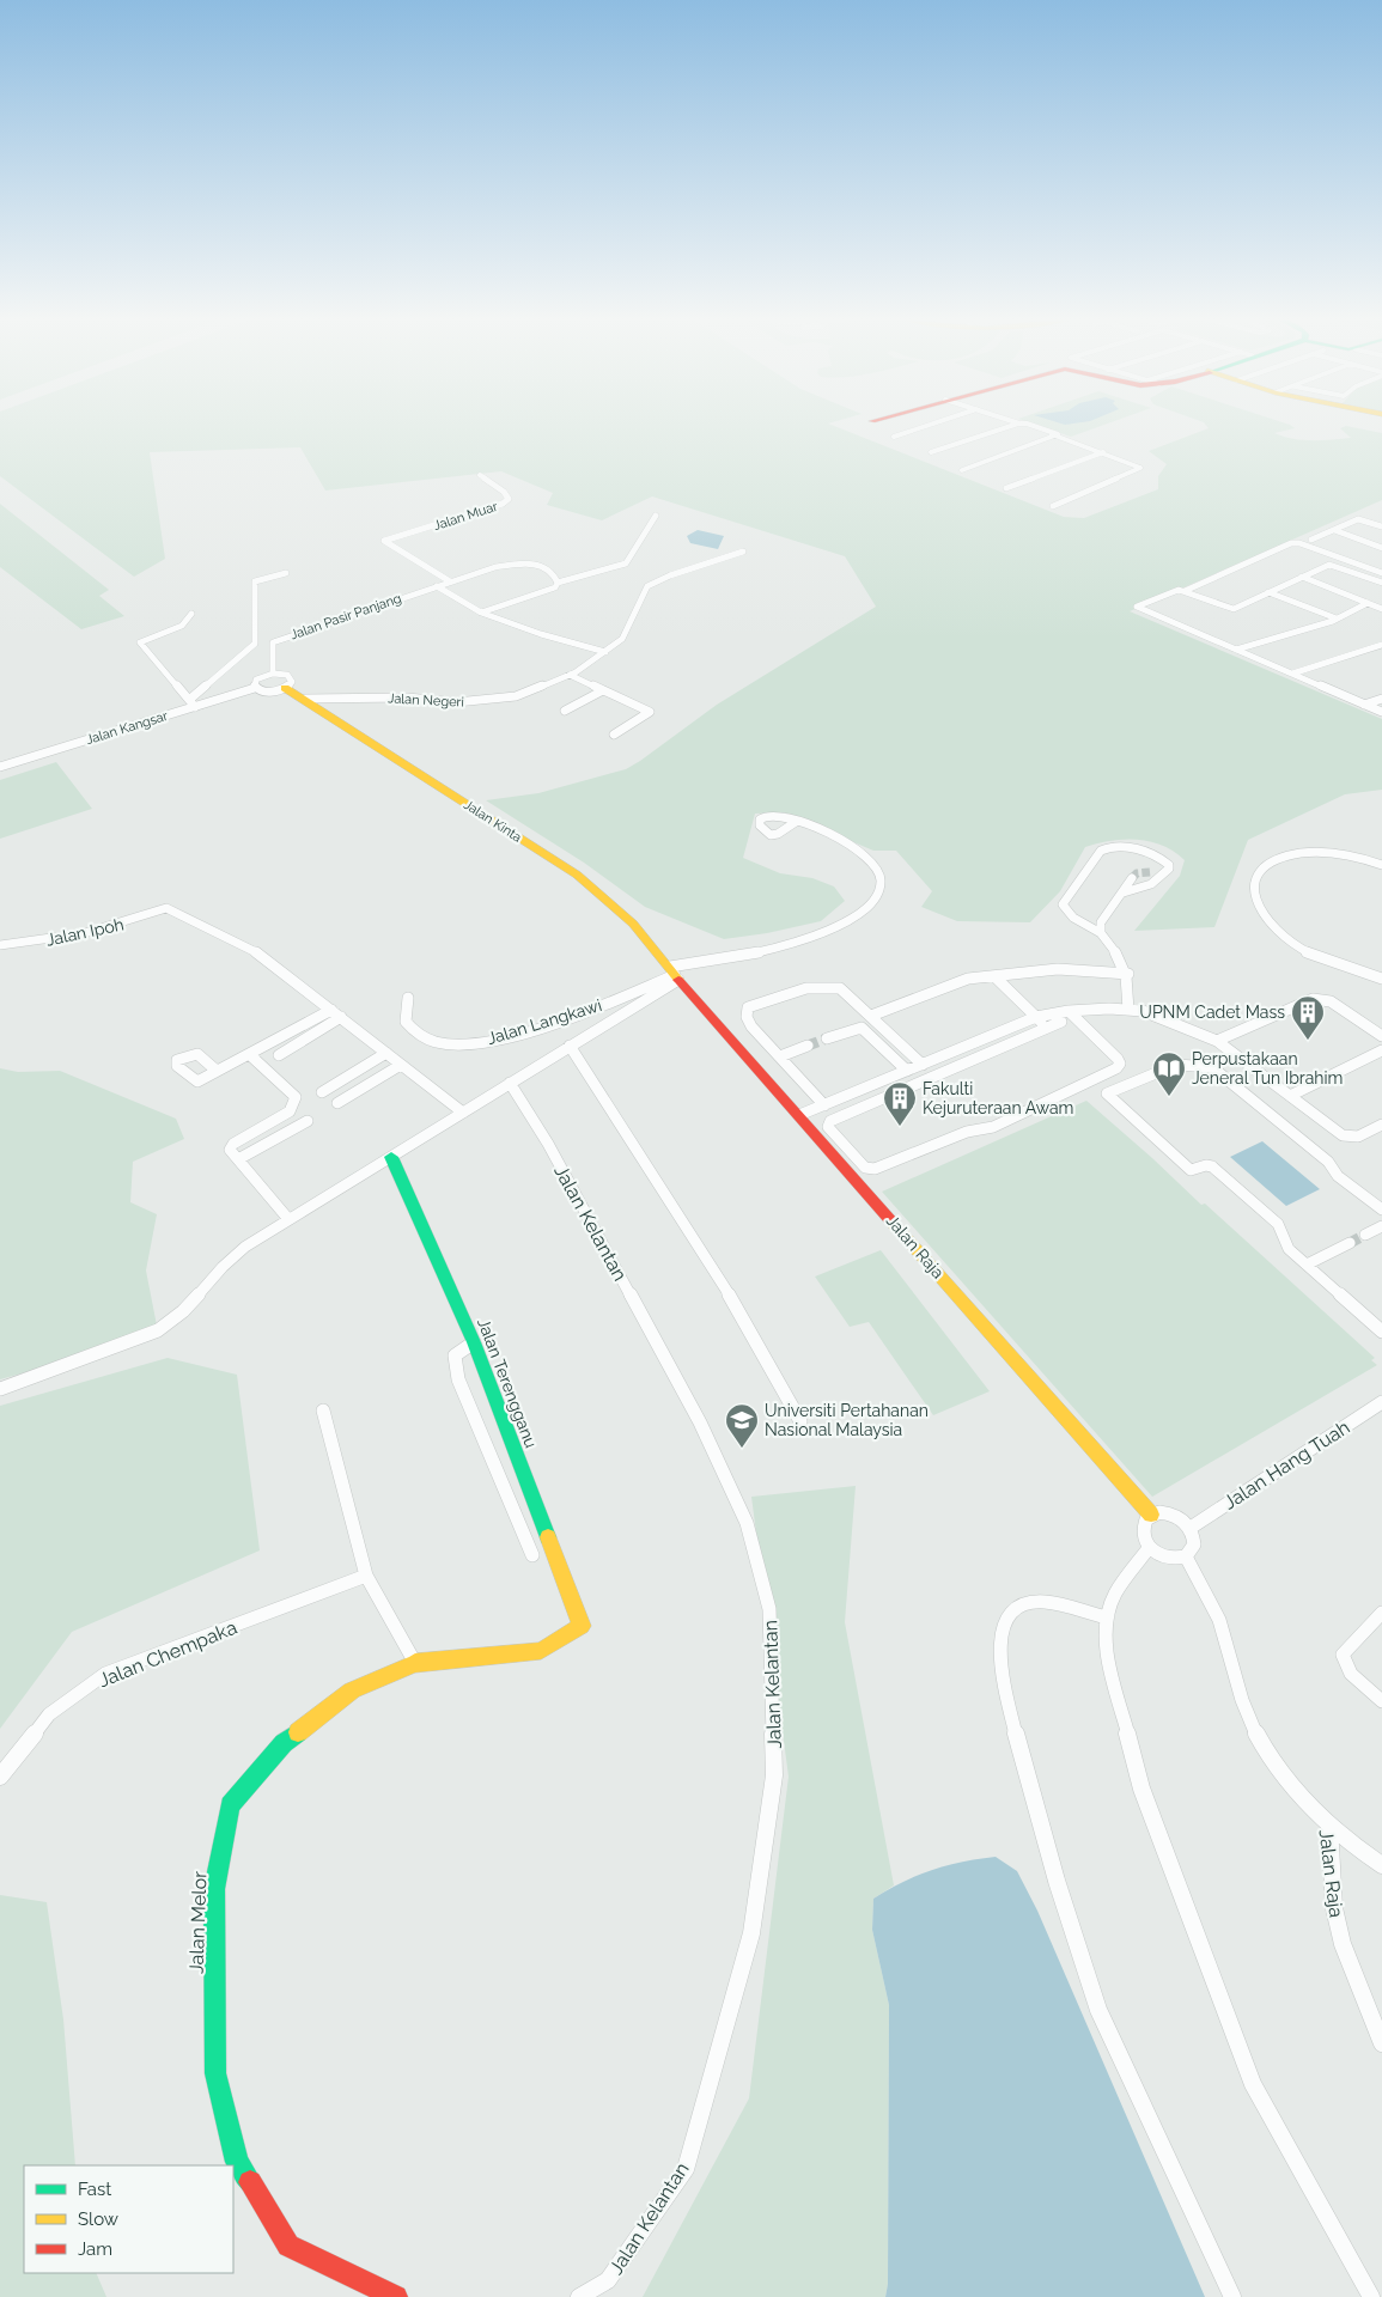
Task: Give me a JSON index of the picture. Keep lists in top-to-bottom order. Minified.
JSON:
{"streets":{"street":["Jalan Muar","Jalan Pasir Panjang","Jalan Negeri","Jalan Kangsar","Jalan Kinta","Jalan Ipoh","Jalan Langkawi","Jalan Kelantan","Jalan Raja","Jalan Terengganu","Jalan Hang Tuah","Jalan Chempaka","Jalan Melor"]},"crossings":[["Jalan Muar","Jalan Pasir Panjang"],["Jalan Negeri","Jalan Kinta"],["Jalan Kinta","Jalan Langkawi"],["Jalan Kinta","Jalan Raja"],["Jalan Langkawi","Jalan Raja"],["Jalan Raja","Jalan Hang Tuah"],["Jalan Terengganu","Jalan Melor"]],"places":{"building":["UPNM Cadet Mass","Fakulti Kejuruteraan Awam"],"library":["Perpustakaan Jeneral Tun Ibrahim"],"school or university":["Universiti Pertahanan Nasional Malaysia"]},"legend":["Fast","Slow","Jam"]}
